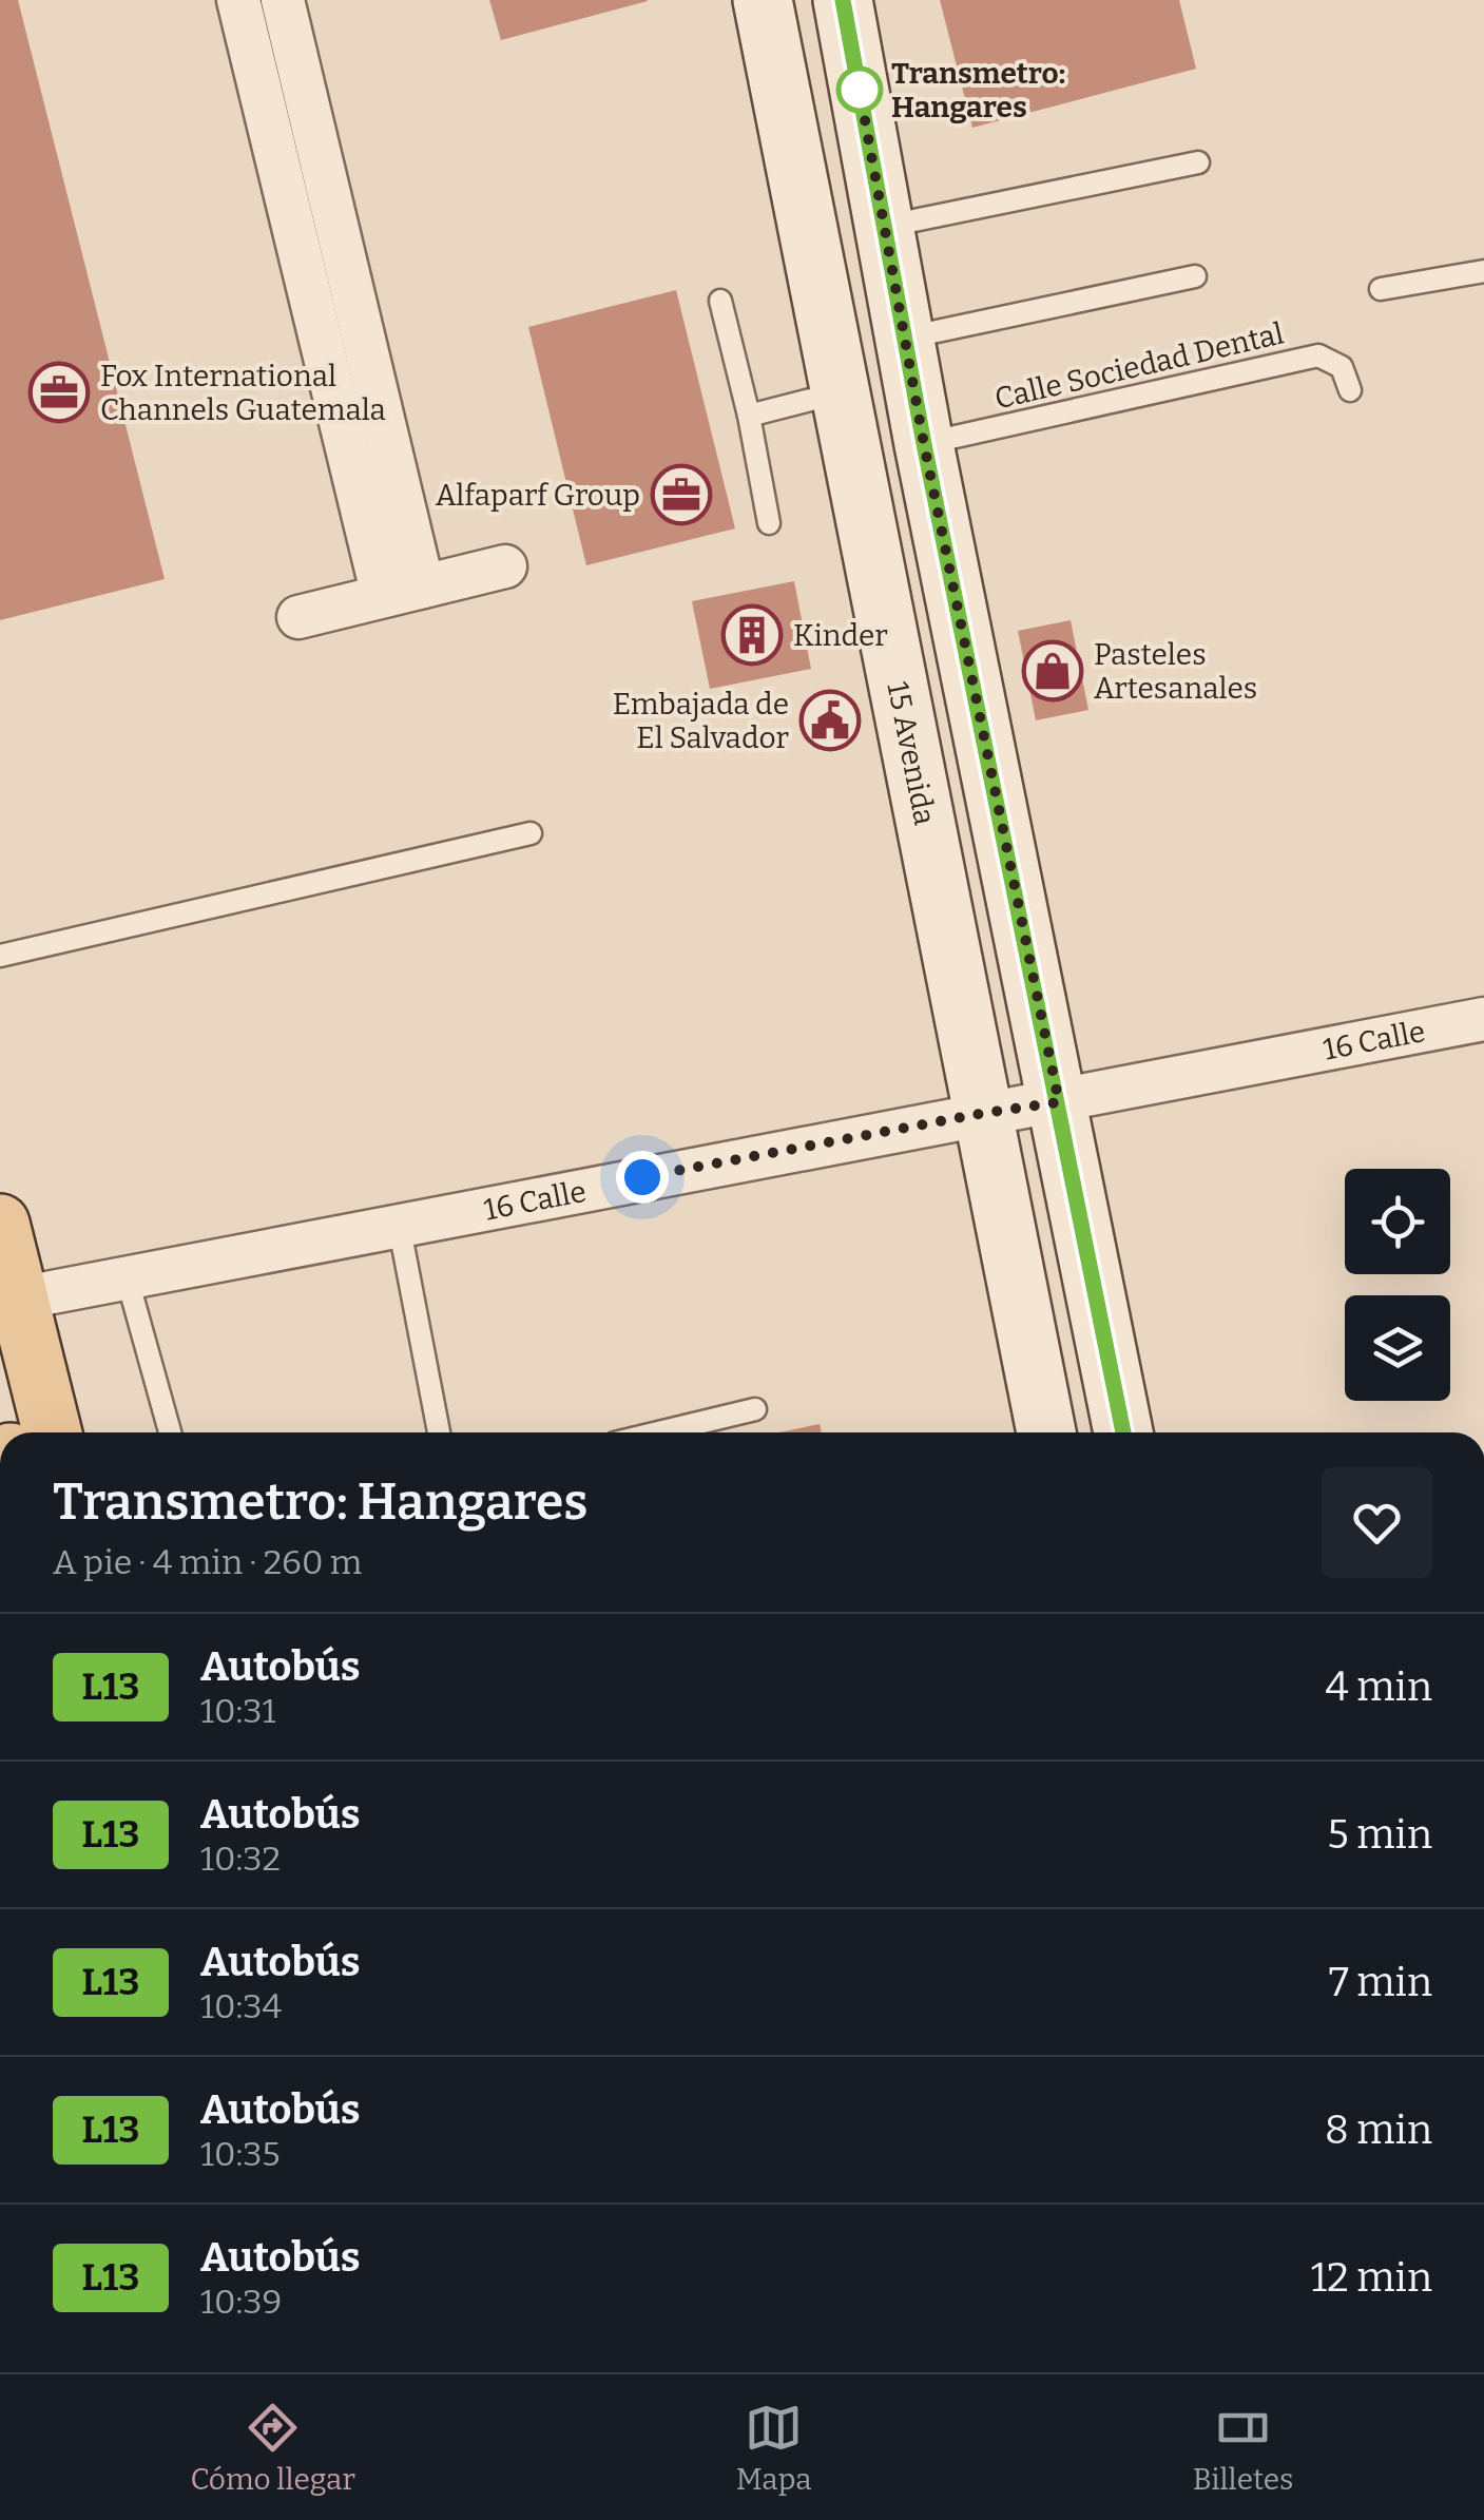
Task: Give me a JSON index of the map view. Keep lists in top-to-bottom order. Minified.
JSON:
{"streets":{"street":["15 Avenida","16 Calle"],"lane":["Calle Sociedad Dental"]},"crossings":[["15 Avenida","16 Calle"]],"places":{"other":["Transmetro: Hangares"],"office":["Fox International Channels Guatemala","Alfaparf Group"],"building":["Kinder"],"shop":["Pasteles Artesanales"],"public building":["Embajada de El Salvador"]},"lines":["bus line L13"],"page":{"heading":["Transmetro: Hangares","A pie · 4 min · 260 m"],"list":[{"mark":"L13","name":"Autobús","note":"10:31","value":"4 min"},{"mark":"L13","name":"Autobús","note":"10:32","value":"5 min"},{"mark":"L13","name":"Autobús","note":"10:34","value":"7 min"},{"mark":"L13","name":"Autobús","note":"10:35","value":"8 min"},{"mark":"L13","name":"Autobús","note":"10:39","value":"12 min"}],"tabs":["Cómo llegar","Mapa","Billetes"]}}
